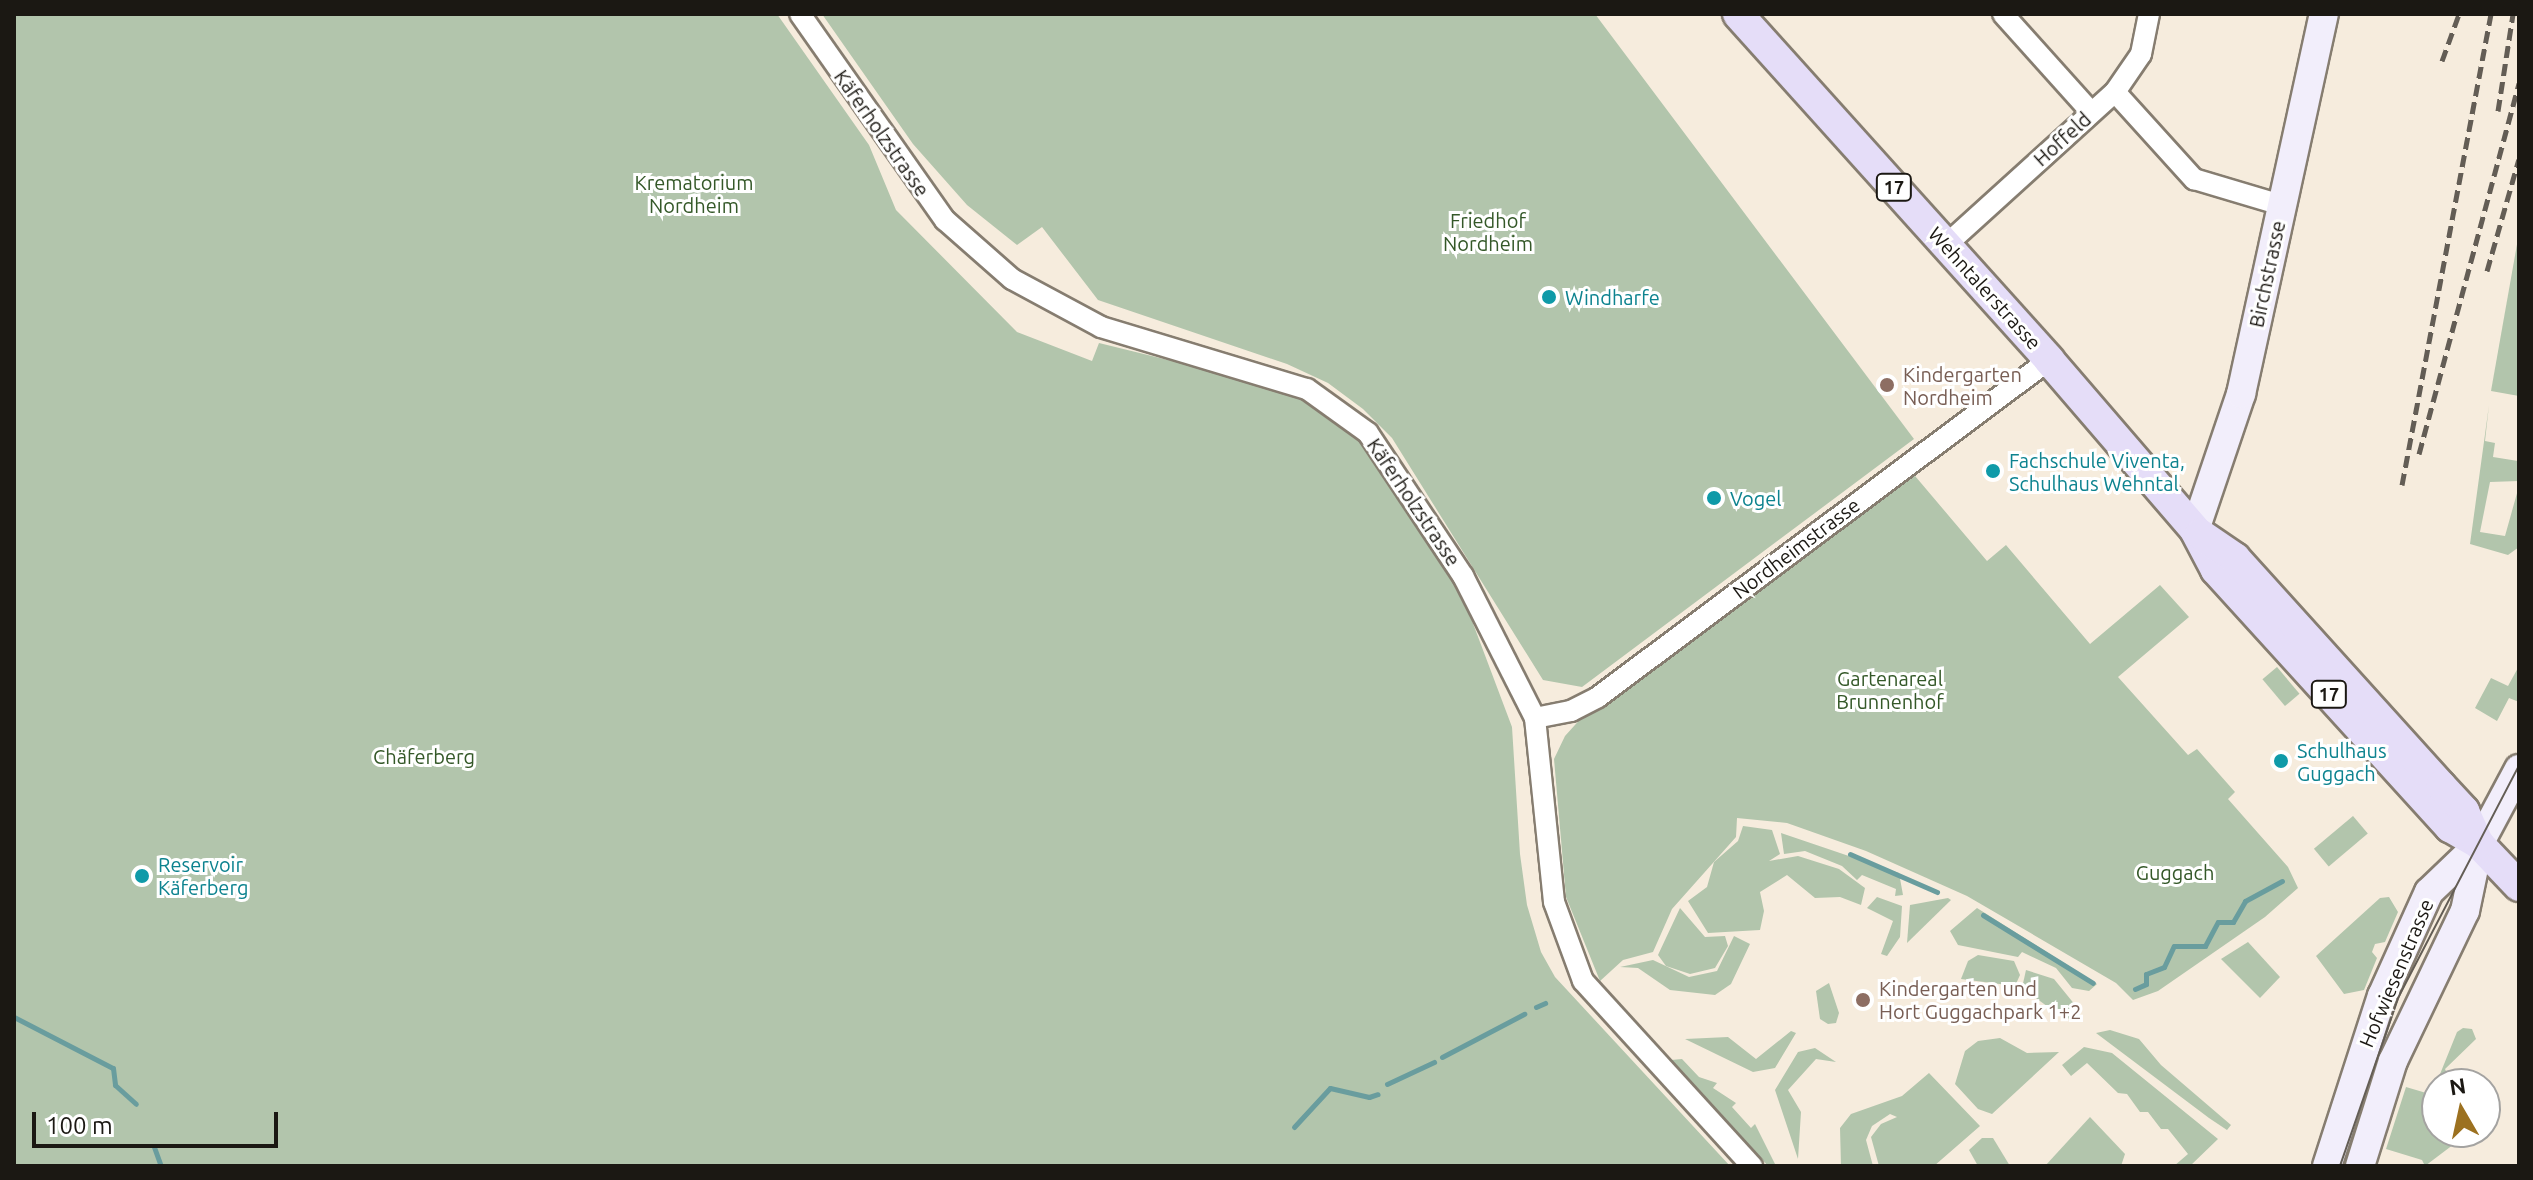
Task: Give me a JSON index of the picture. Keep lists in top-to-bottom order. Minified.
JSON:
{"streets":{"main road":["17","Wehntalerstrasse"],"street":["Käferholzstrasse","Hoffeld","Birchstrasse","Nordheimstrasse","Hofwiesenstrasse"]},"crossings":[["Käferholzstrasse","Nordheimstrasse"],["Hoffeld","Wehntalerstrasse"],["Birchstrasse","Wehntalerstrasse"],["Wehntalerstrasse","Nordheimstrasse"],["Wehntalerstrasse","Hofwiesenstrasse"]],"parks":["Krematorium Nordheim","Friedhof Nordheim","Gartenareal Brunnenhof","Chäferberg","Guggach"],"places":["Windharfe","Kindergarten Nordheim","Fachschule Viventa, Schulhaus Wehntal","Vogel","Schulhaus Guggach","Reservoir Käferberg","Kindergarten und Hort Guggachpark 1+2"],"scale_bar":"100 m","north":"top"}
